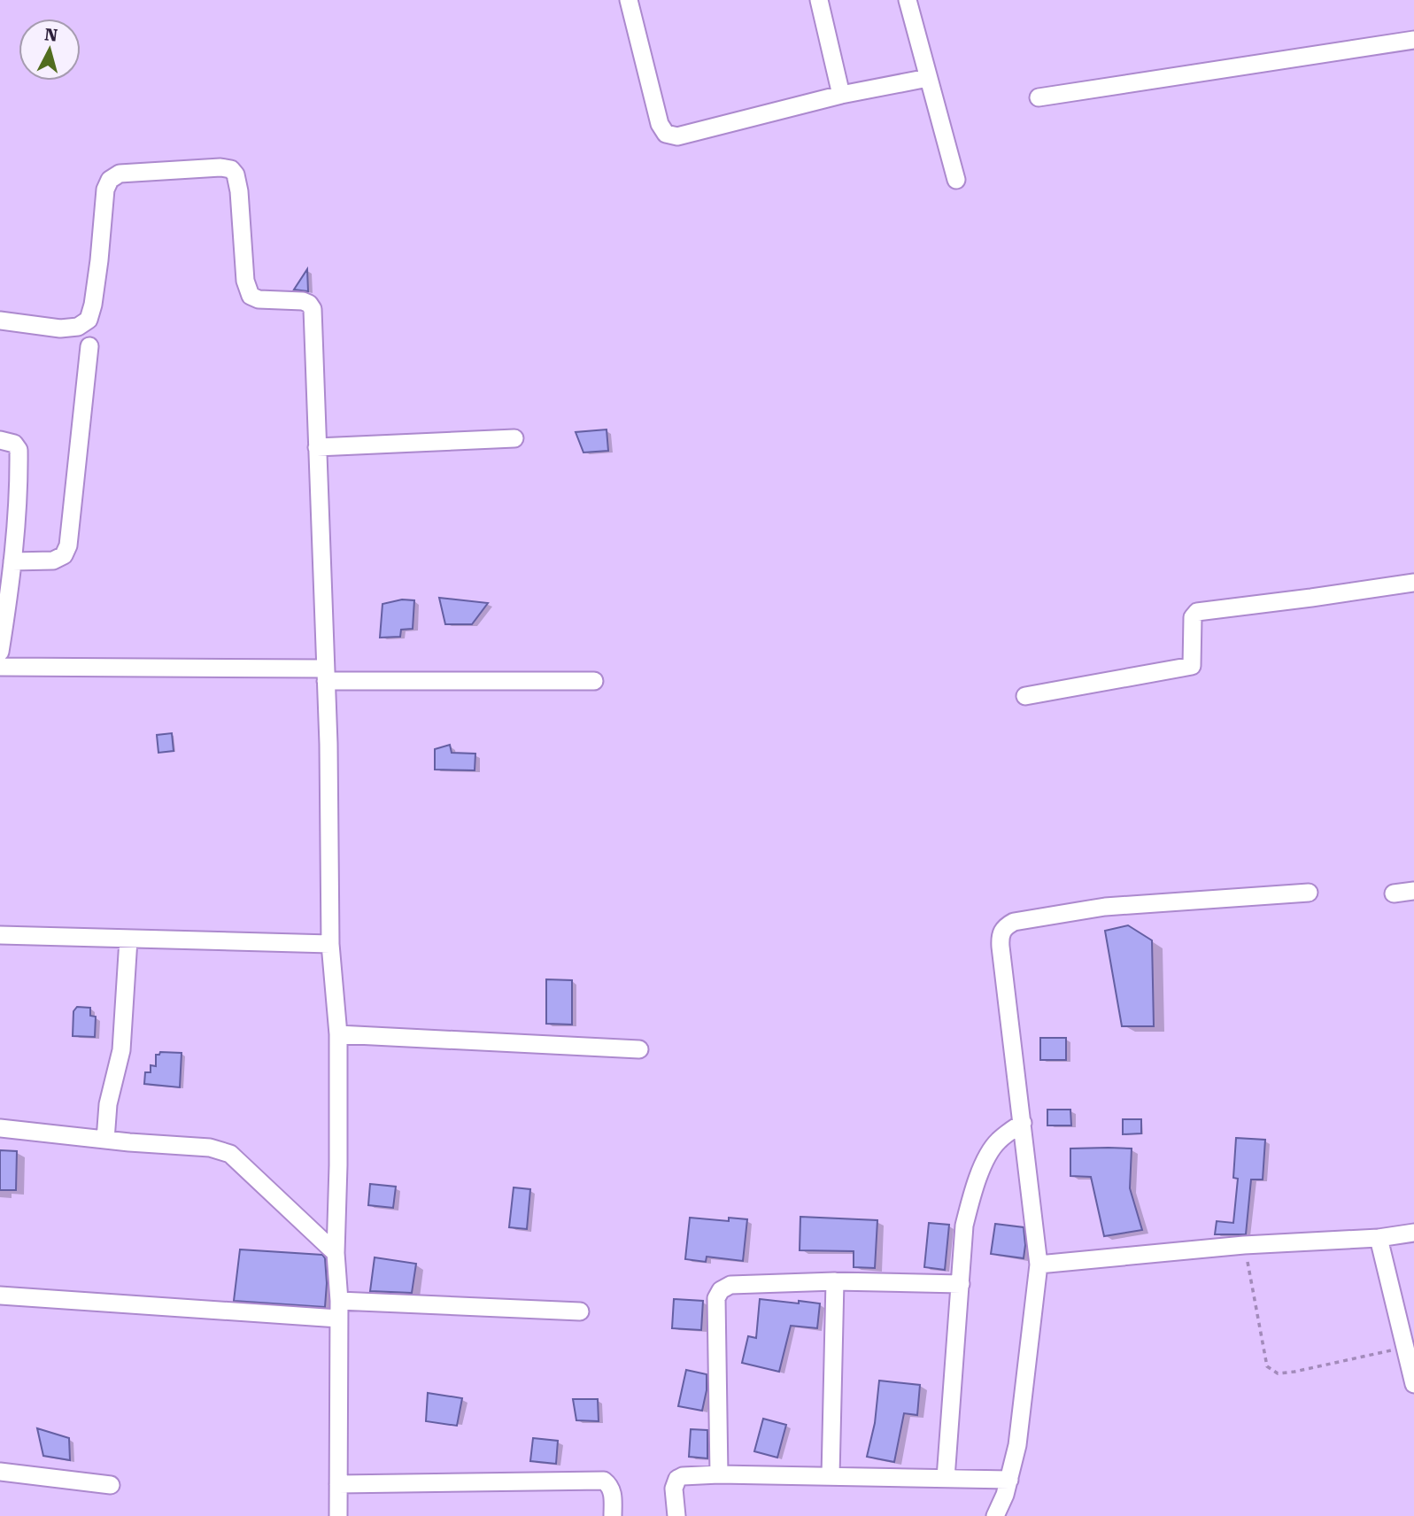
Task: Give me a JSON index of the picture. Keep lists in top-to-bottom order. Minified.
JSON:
{"north":"top"}
